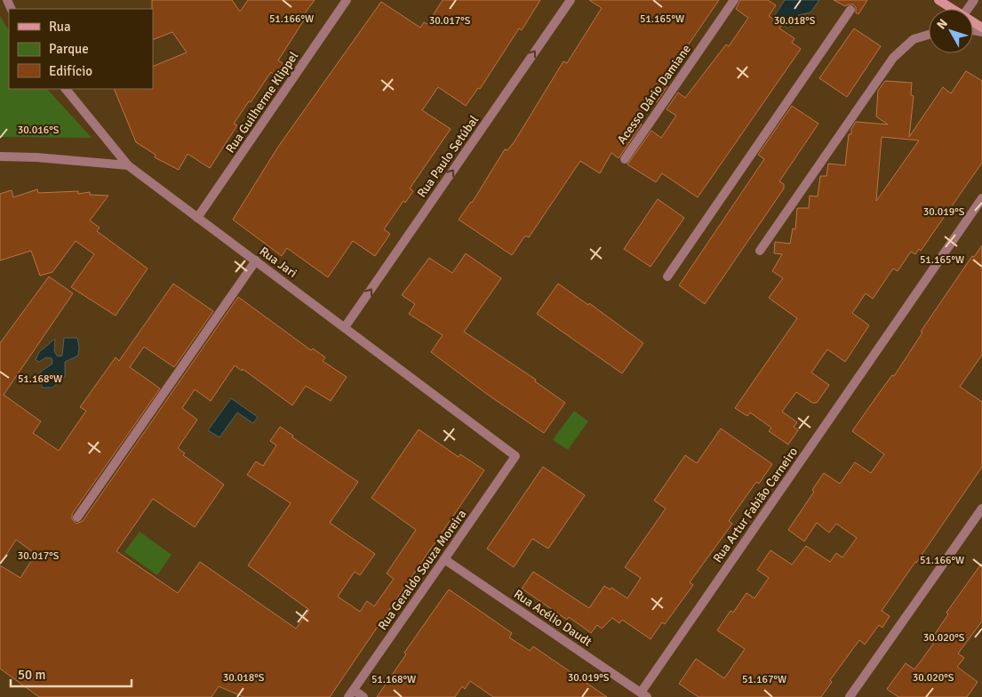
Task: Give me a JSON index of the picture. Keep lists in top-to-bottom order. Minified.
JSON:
{"streets":{"street":["Acesso Dário Damiane","Rua Guilherme Klippel","Rua Paulo Setúbal","Rua Jari","Rua Artur Fabião Carneiro","Rua Geraldo Souza Moreira","Rua Acélio Daudt"]},"crossings":[["Rua Guilherme Klippel","Rua Jari"],["Rua Paulo Setúbal","Rua Jari"],["Rua Jari","Rua Geraldo Souza Moreira"],["Rua Artur Fabião Carneiro","Rua Acélio Daudt"],["Rua Geraldo Souza Moreira","Rua Acélio Daudt"]],"one_way":["Rua Paulo Setúbal"],"legend":["Rua","Parque","Edifício"],"scale_bar":"50 m","north":"top left","coordinates":["51.166°W","51.165°W","30.017°S","30.018°S","30.016°S","30.019°S","51.168°W","30.020°S","51.167°W"]}
